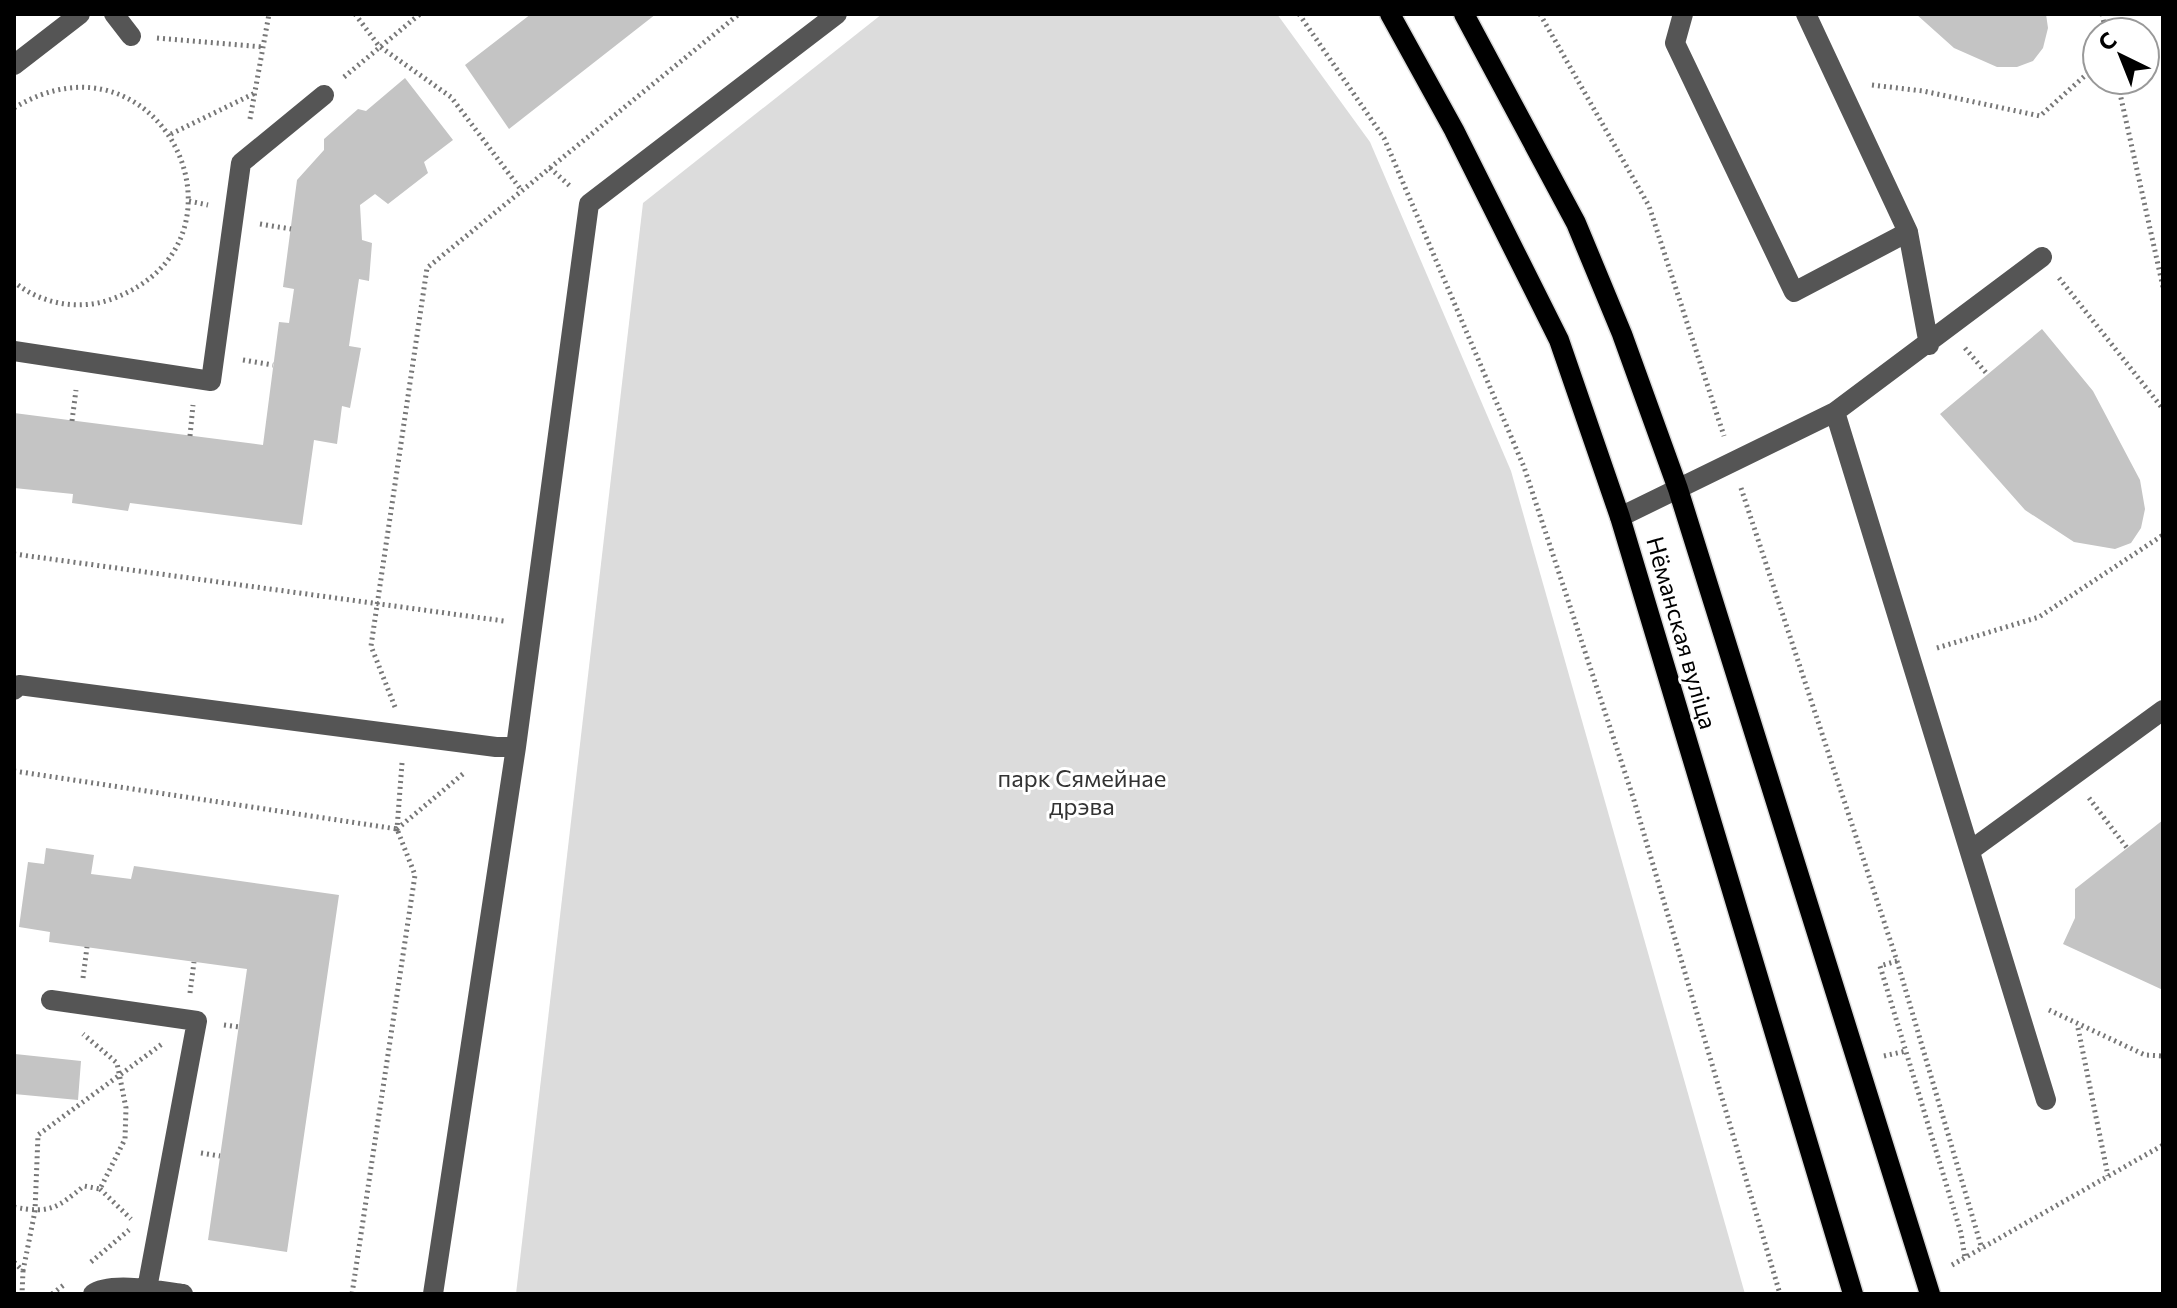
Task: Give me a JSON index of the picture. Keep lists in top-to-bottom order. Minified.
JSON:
{"streets":{"main road":["Нёманская вуліца"]},"parks":["парк Сямейнае дрэва"],"north":"top left"}
